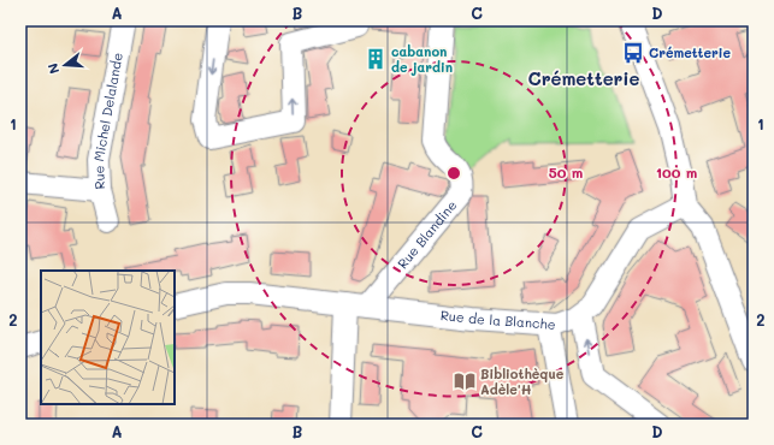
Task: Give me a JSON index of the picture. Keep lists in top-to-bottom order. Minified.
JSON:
{"streets":{"street":["Rue Michel Delalande","Rue Blandine","Rue de la Blanche"]},"crossings":[["Rue Blandine","Rue de la Blanche"]],"districts":["Crémetterie"],"places":{"bus stop":["Crémetterie"],"building":["cabanon de jardin"],"library":["Bibliothèque Adèle'H"]},"north":"left","grid":{"columns":["A","B","C","D"],"rows":["1","2"]},"rings":["50 m","100 m"]}
